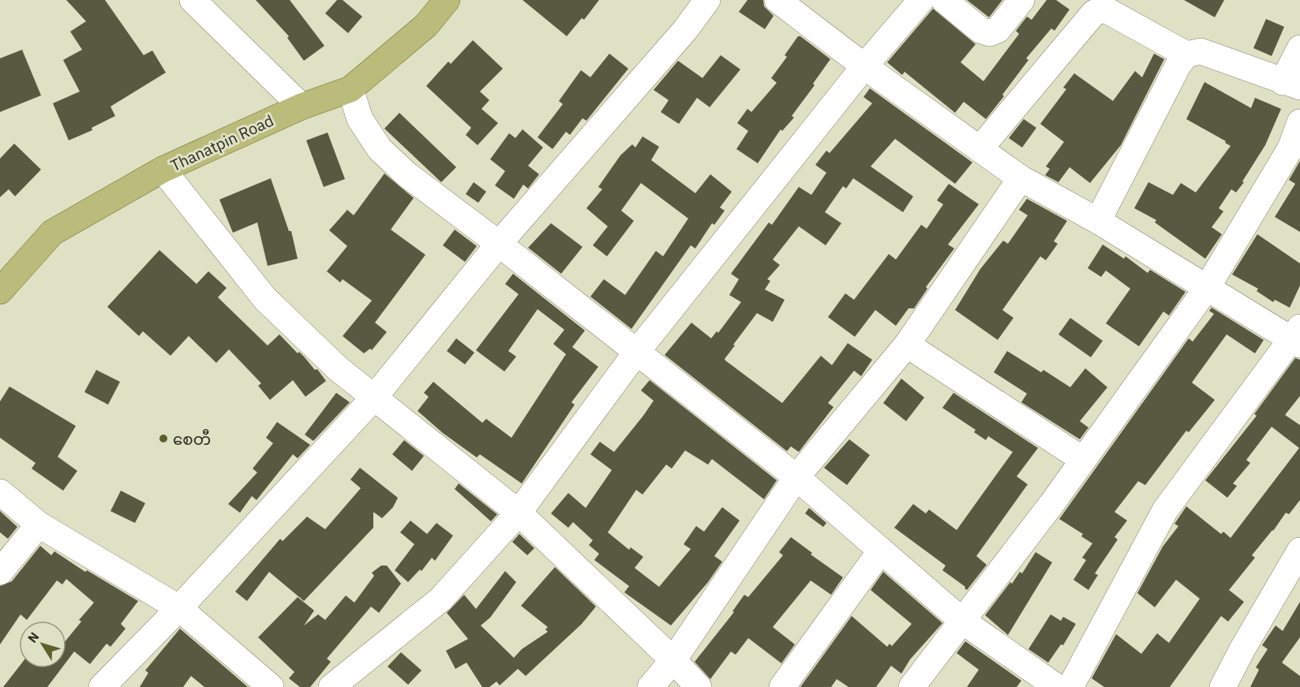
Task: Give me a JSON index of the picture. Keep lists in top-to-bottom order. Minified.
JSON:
{"streets":{"main road":["Thanatpin Road"]},"places":["စေတီ"],"north":"top left"}
